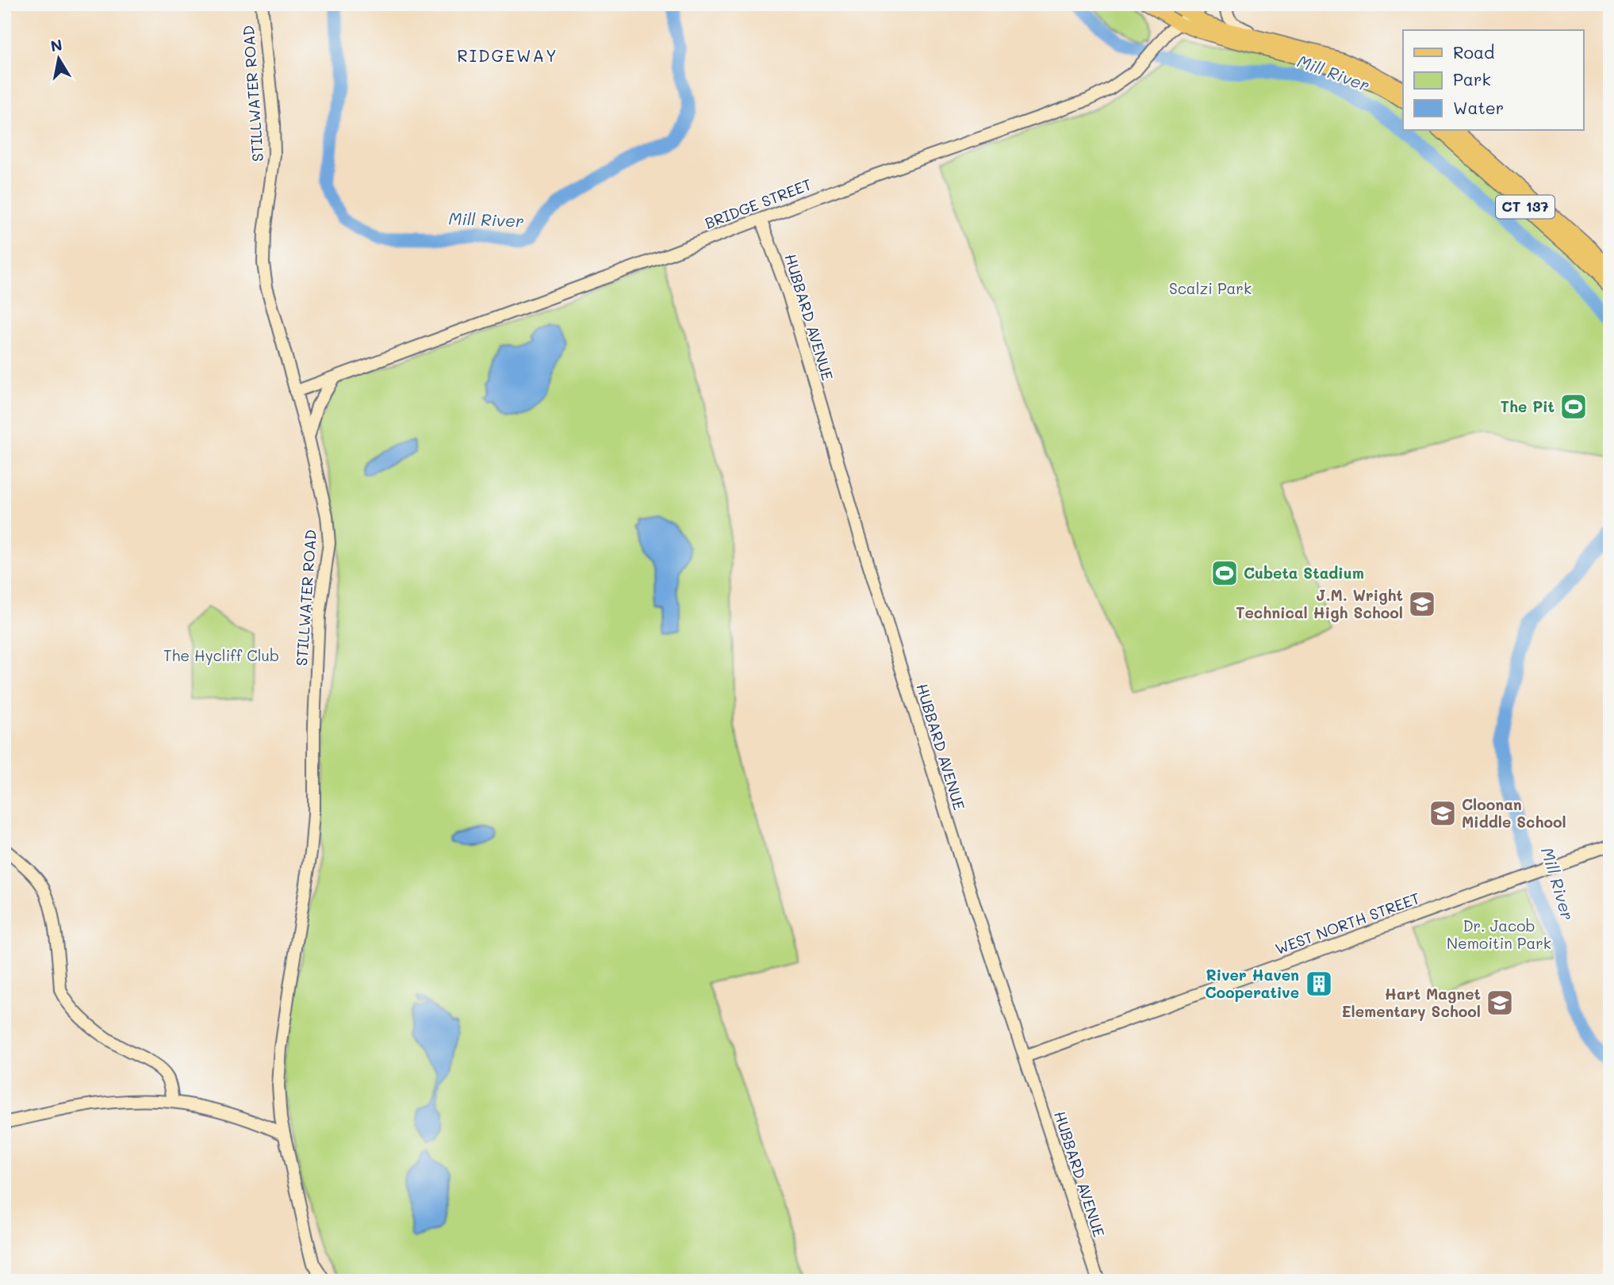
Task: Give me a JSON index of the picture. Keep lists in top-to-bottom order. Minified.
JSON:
{"streets":{"main road":["STILLWATER ROAD","BRIDGE STREET","CT 137","HUBBARD AVENUE","WEST NORTH STREET"]},"crossings":[["STILLWATER ROAD","BRIDGE STREET"],["BRIDGE STREET","HUBBARD AVENUE"],["HUBBARD AVENUE","WEST NORTH STREET"]],"districts":["RIDGEWAY"],"water":["Mill River"],"parks":["Scalzi Park","The Hycliff Club","Dr. Jacob Nemoitin Park"],"places":{"sports":["The Pit","Cubeta Stadium"],"school or university":["J.M. Wright Technical High School","Cloonan Middle School","Hart Magnet Elementary School"],"building":["River Haven Cooperative"]},"legend":["Road","Park","Water"],"north":"top"}
